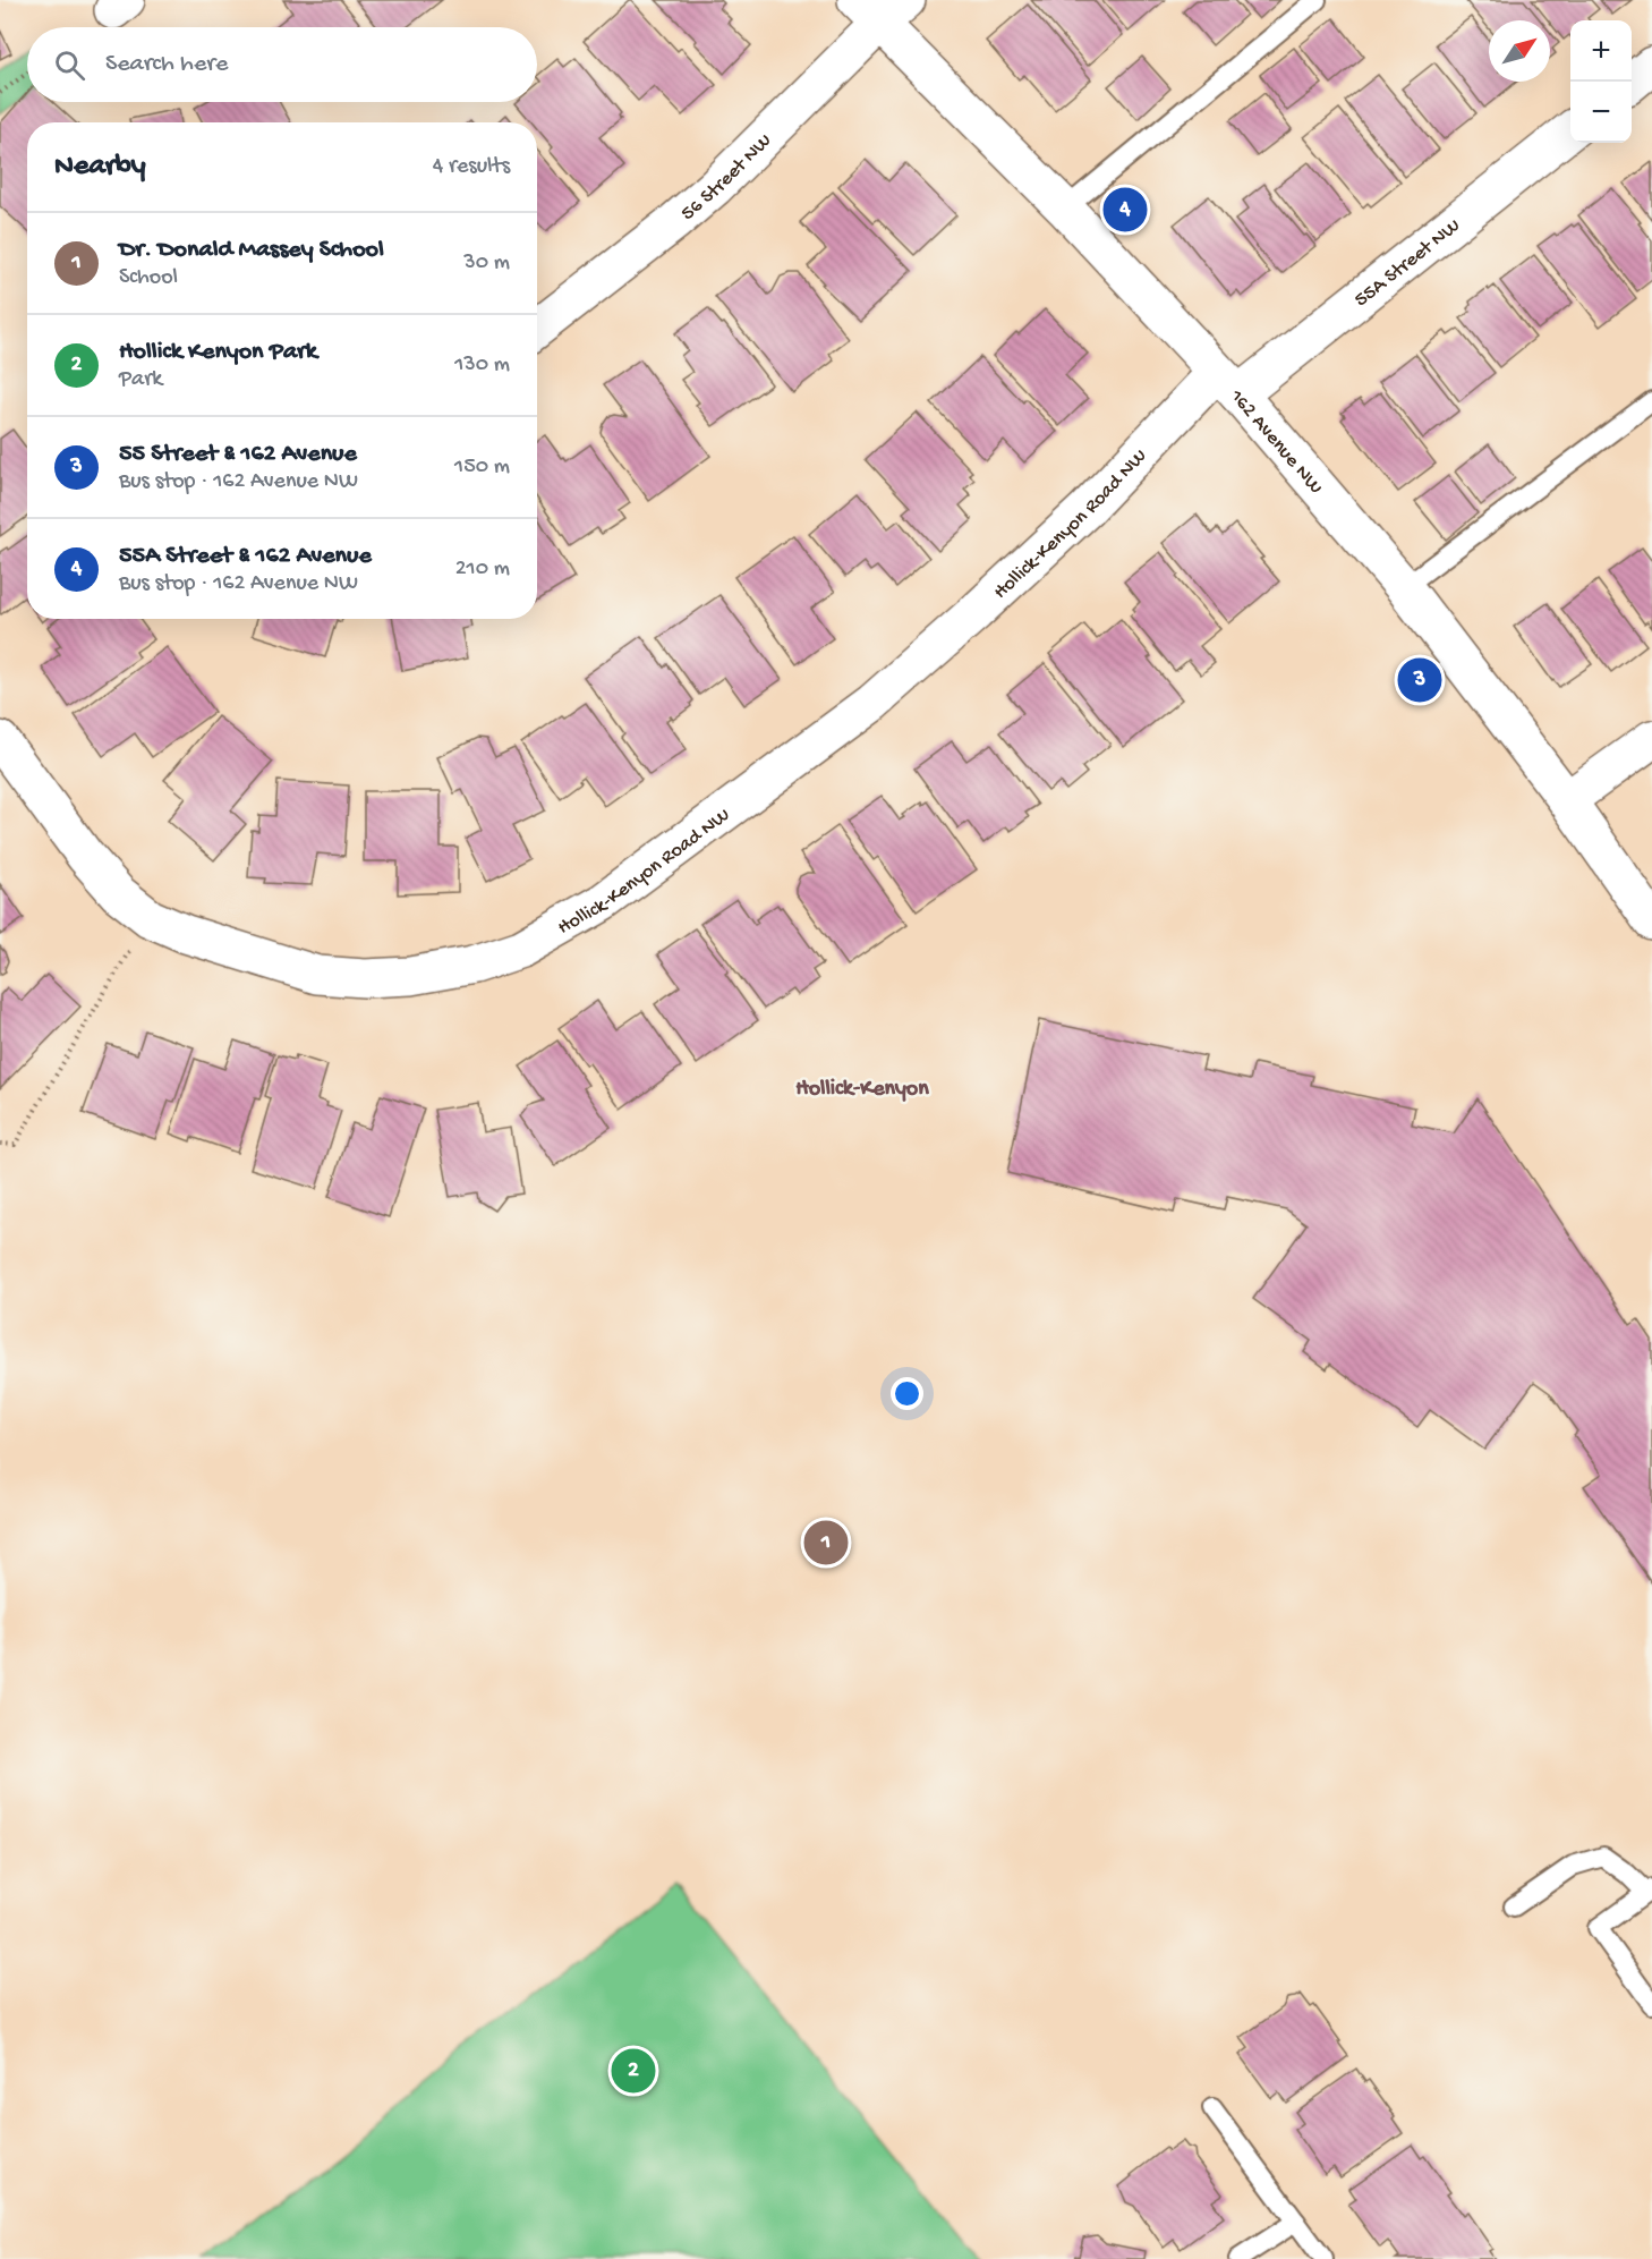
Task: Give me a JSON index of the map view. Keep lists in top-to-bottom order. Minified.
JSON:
{"streets":{"street":["56 Street NW","55A Street NW","162 Avenue NW","Hollick-Kenyon Road NW"]},"crossings":[["56 Street NW","162 Avenue NW"],["55A Street NW","162 Avenue NW"],["55A Street NW","Hollick-Kenyon Road NW"],["162 Avenue NW","Hollick-Kenyon Road NW"]],"districts":["Hollick-Kenyon"],"north":"top right","page":{"map_buttons":["+","−"],"search":"Search here","heading":["Nearby","4 results"],"pins":["4","3","1","2"],"list":[{"mark":"1","name":"Dr. Donald Massey School","note":"School","value":"30 m"},{"mark":"2","name":"Hollick Kenyon Park","note":"Park","value":"130 m"},{"mark":"3","name":"55 Street & 162 Avenue","note":"Bus stop · 162 Avenue NW","value":"150 m"},{"mark":"4","name":"55A Street & 162 Avenue","note":"Bus stop · 162 Avenue NW","value":"210 m"}]}}
